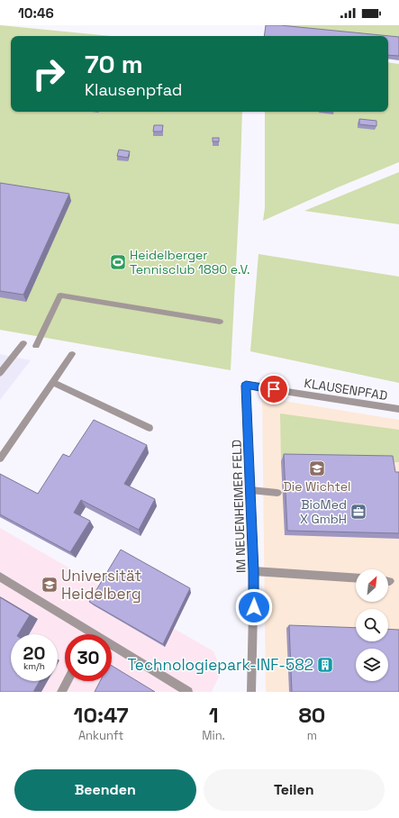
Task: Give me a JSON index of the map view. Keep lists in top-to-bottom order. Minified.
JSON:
{"streets":{"street":["KLAUSENPFAD","IM NEUENHEIMER FELD"]},"crossings":[["KLAUSENPFAD","IM NEUENHEIMER FELD"]],"places":{"sports":["Heidelberger Tennisclub 1890 e.V."],"school or university":["Die Wichtel","Universität Heidelberg"],"office":["BioMed X GmbH"],"building":["Technologiepark-INF-582"]},"north":"top right","page":{"status":"10:46","turn":["70 m","Klausenpfad"],"speed":"20 km/h","limit":"30","eta":["10:47","Ankunft","1","Min.","80","m"],"buttons":["Beenden","Teilen"]}}
